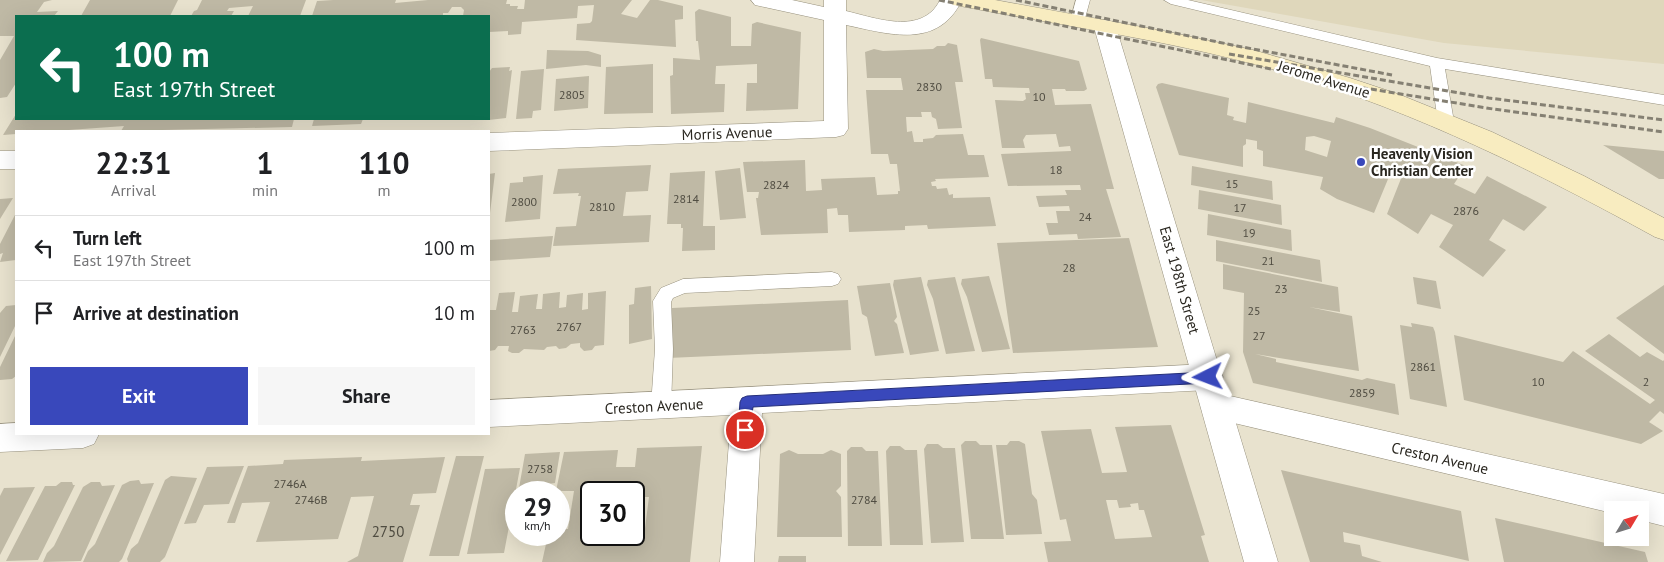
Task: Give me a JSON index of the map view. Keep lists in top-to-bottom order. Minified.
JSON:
{"streets":{"main road":["Jerome Avenue"],"street":["Morris Avenue","East 198th Street","Creston Avenue"]},"crossings":[["Jerome Avenue","East 198th Street"],["East 198th Street","Creston Avenue"]],"places":["Heavenly Vision Christian Center"],"house_numbers":["2830","2805","10","18","15","2824","2814","2800","2810","17","2876","24","19","21","28","23","25","2767","2763","27","2861","10","2","2859","2758","2746A","2746B","2784","2750"],"north":"top right","page":{"turn":["100 m","East 197th Street"],"eta":["22:31","Arrival","1","min","110","m"],"list":[{"name":"Turn left","note":"East 197th Street","value":"100 m"},{"name":"Arrive at destination","value":"10 m"}],"buttons":["Exit","Share"],"speed":"29 km/h","limit":"30"}}
